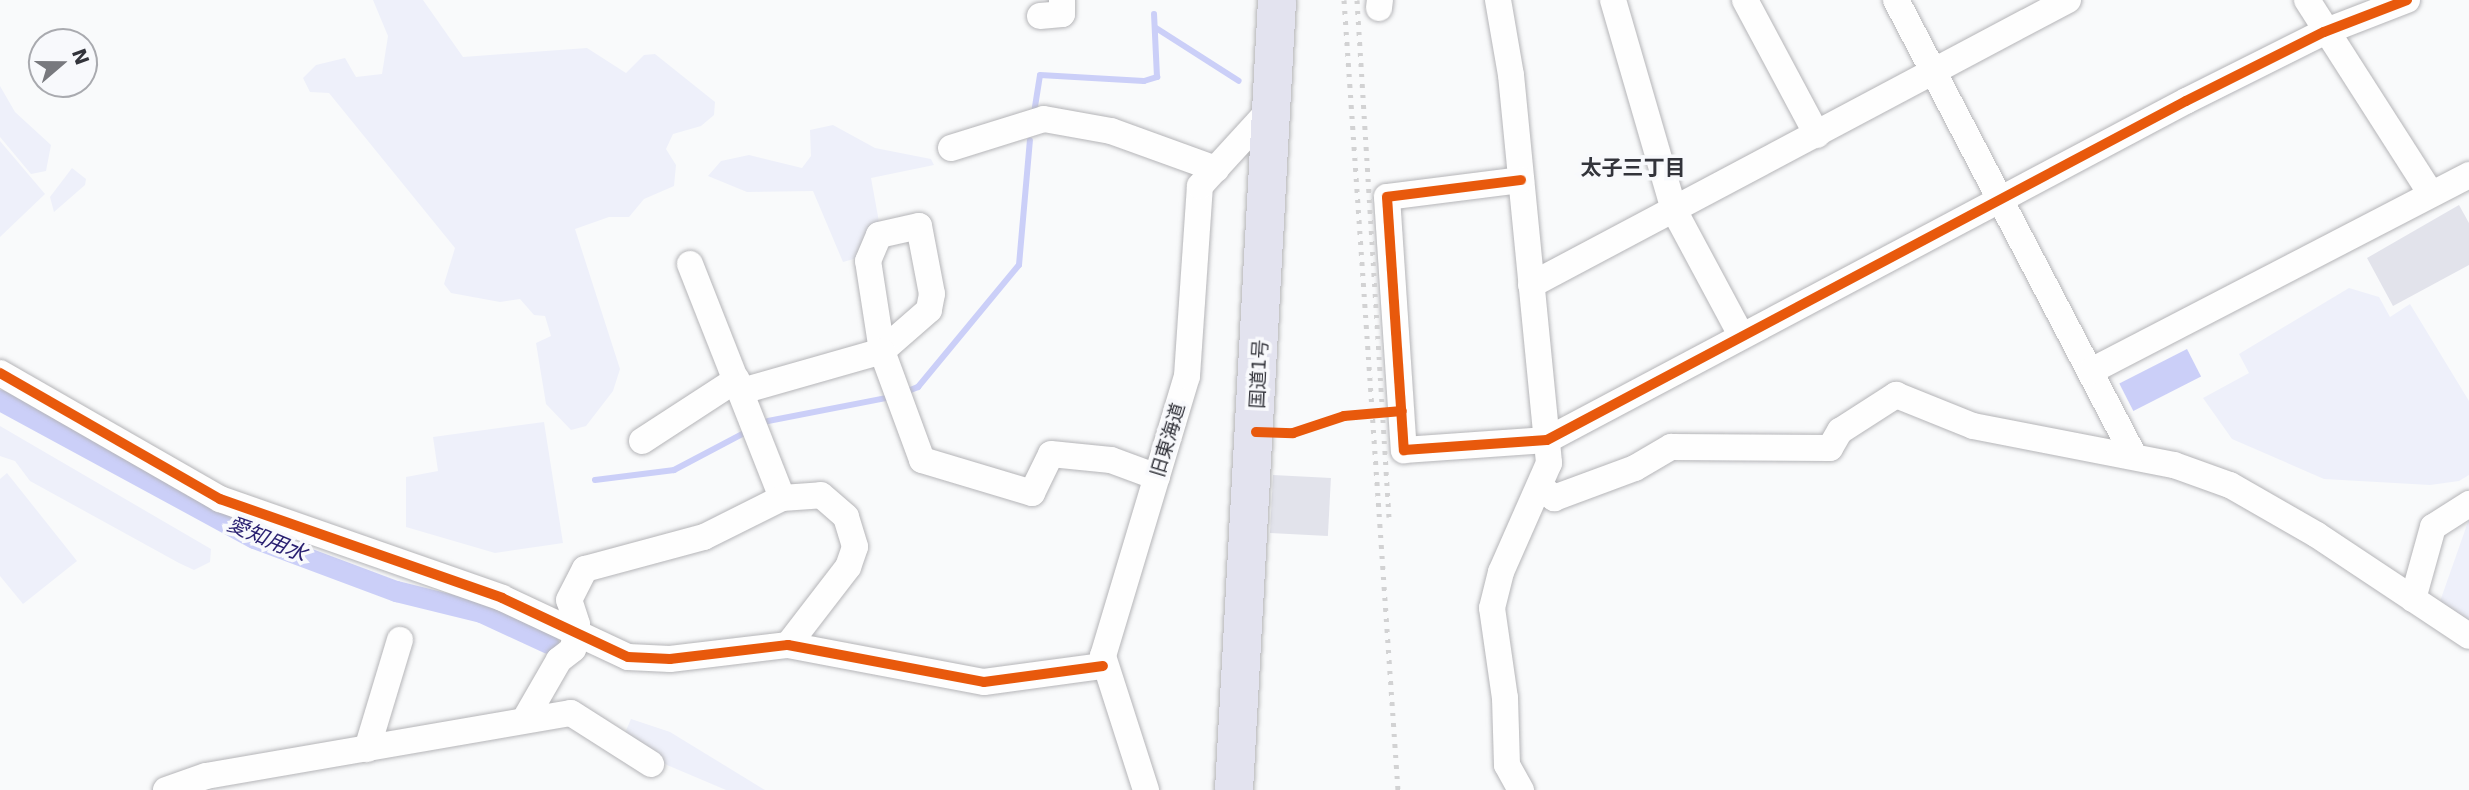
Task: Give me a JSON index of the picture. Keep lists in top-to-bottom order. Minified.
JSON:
{"streets":{"highway":["国道1号"],"street":["旧東海道"]},"crossings":[["国道1号","旧東海道"]],"districts":["太子三丁目"],"water":["愛知用水"],"north":"right"}
